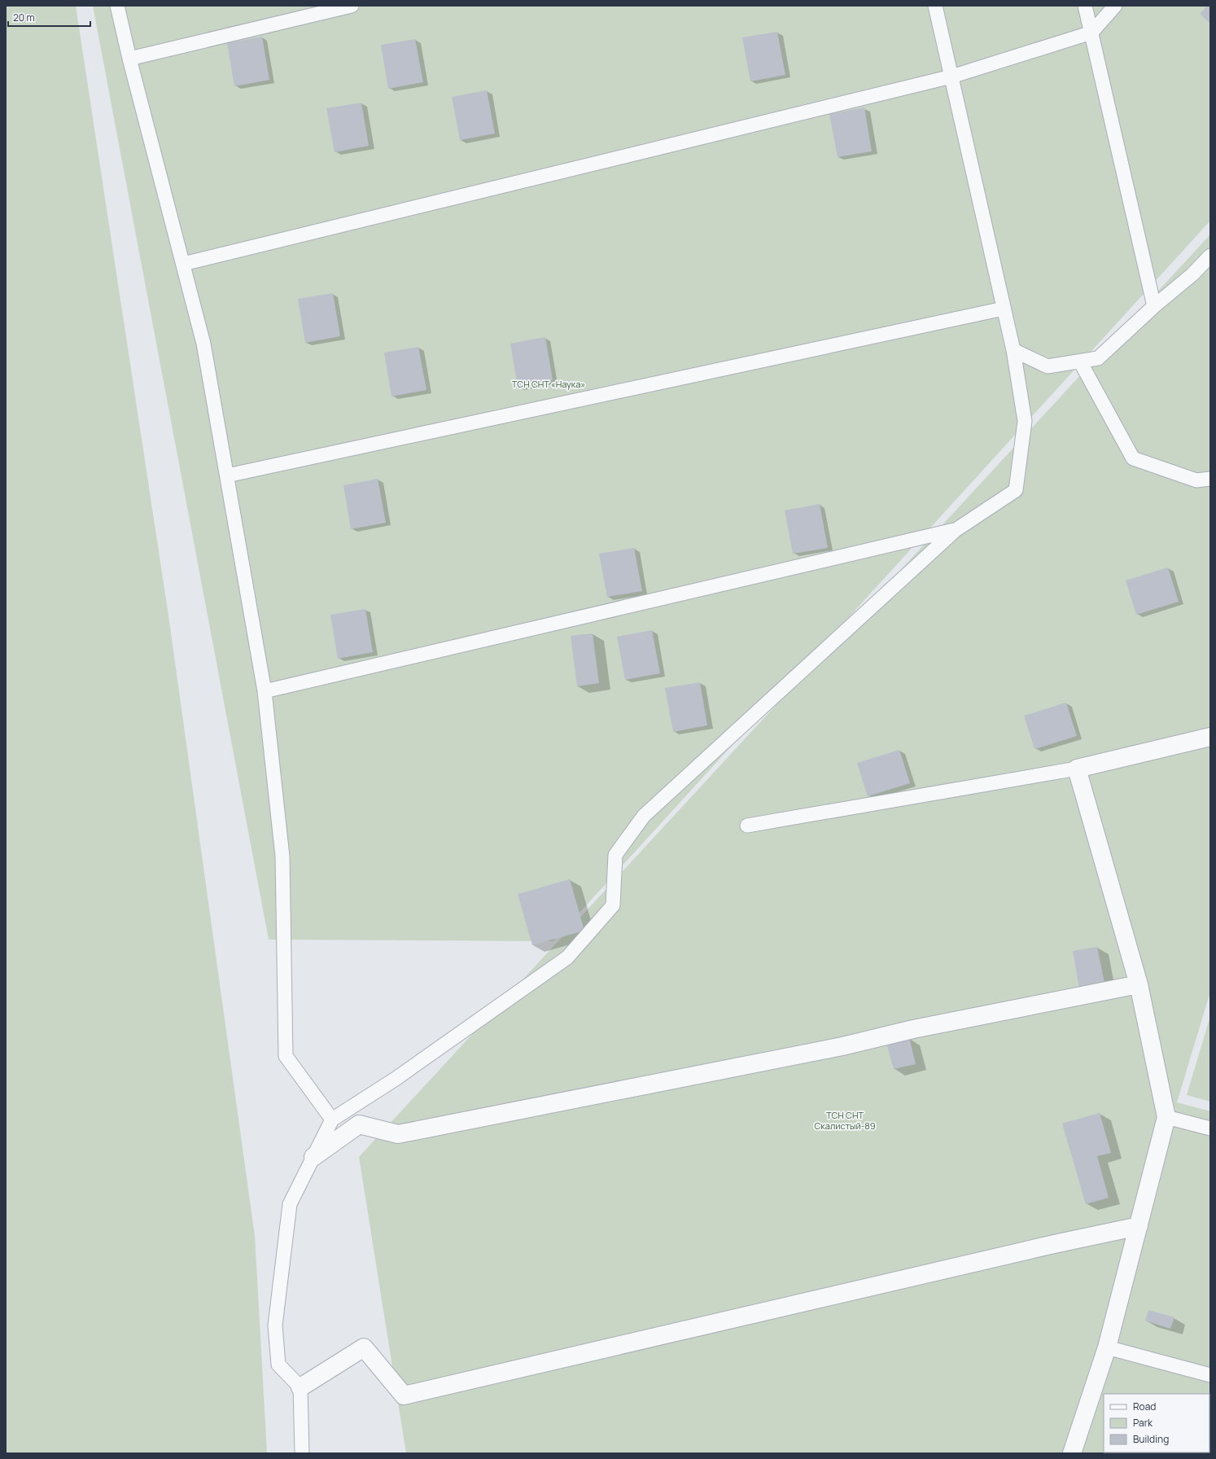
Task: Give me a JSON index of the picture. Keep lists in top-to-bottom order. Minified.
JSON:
{"parks":["ТСН СНТ «Наука»","ТСН СНТ Скалистый-89"],"legend":["Road","Park","Building"],"scale_bar":"20 m"}
